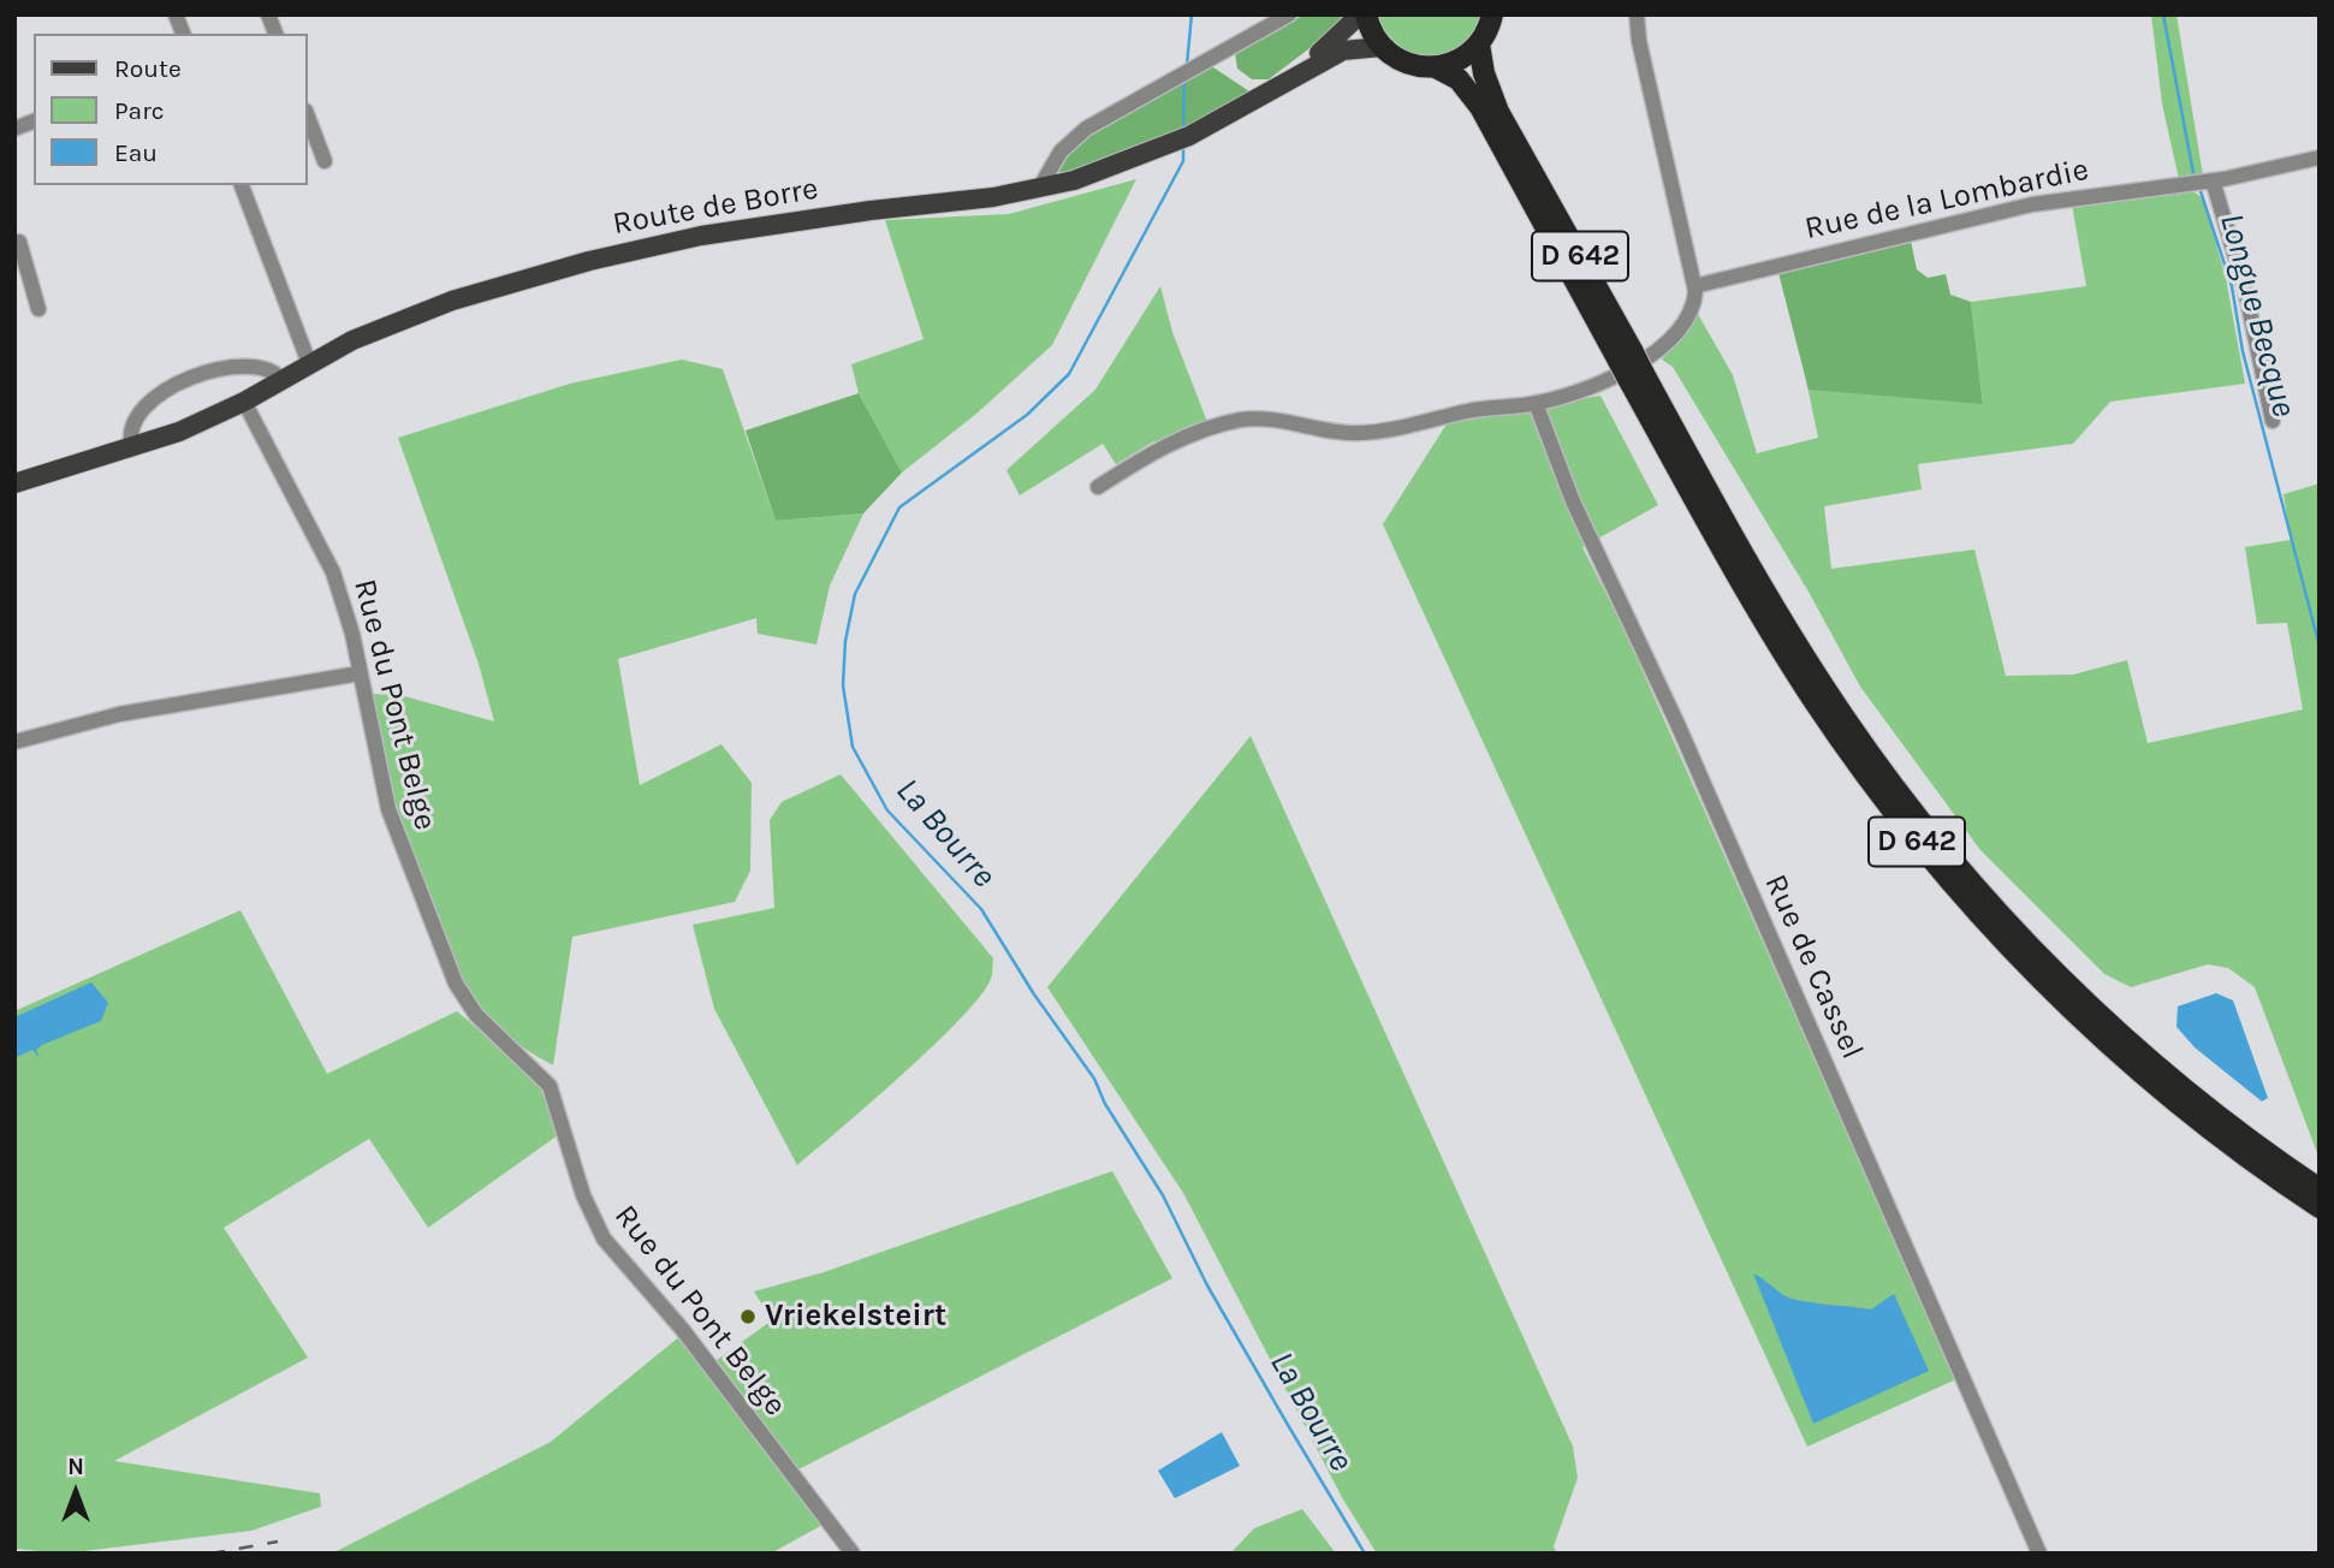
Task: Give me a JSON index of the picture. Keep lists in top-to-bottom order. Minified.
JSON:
{"streets":{"highway":["D 642"],"main road":["Route de Borre"],"street":["Rue de la Lombardie","Rue du Pont Belge","Rue de Cassel"]},"crossings":[["Route de Borre","Rue du Pont Belge"]],"water":["Longue Becque","La Bourre"],"places":["Vriekelsteirt"],"legend":["Route","Parc","Eau"],"north":"top"}
